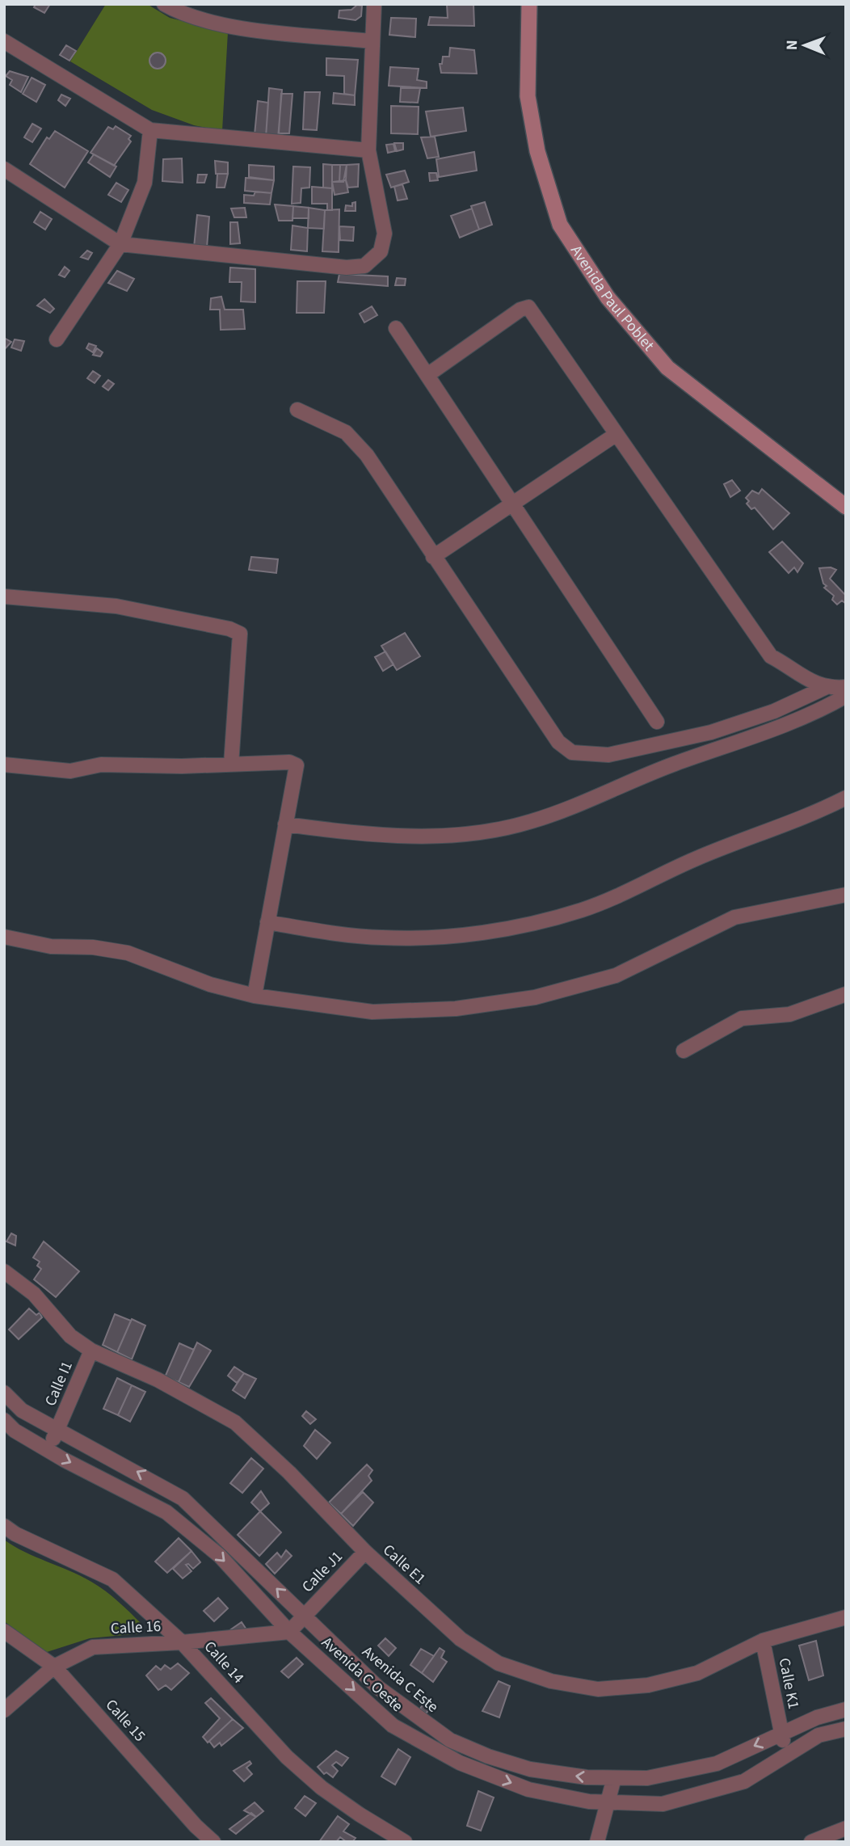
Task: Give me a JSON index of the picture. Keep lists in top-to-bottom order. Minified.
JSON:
{"streets":{"main road":["Avenida Paul Poblet"],"street":["Calle I1","Calle E1","Calle J1","Calle 16","Calle 14","Avenida C Oeste","Avenida C Este","Calle K1","Calle 15"]},"crossings":[["Calle I1","Calle E1"],["Calle I1","Avenida C Oeste"],["Calle I1","Avenida C Este"],["Calle E1","Calle J1"],["Calle E1","Calle K1"],["Calle J1","Calle 16"],["Calle J1","Avenida C Oeste"],["Calle J1","Avenida C Este"],["Calle 16","Calle 14"],["Calle 16","Avenida C Oeste"],["Calle 16","Calle 15"],["Avenida C Oeste","Calle K1"],["Avenida C Este","Calle K1"]],"one_way":["Avenida C Oeste","Avenida C Este"],"north":"left"}
